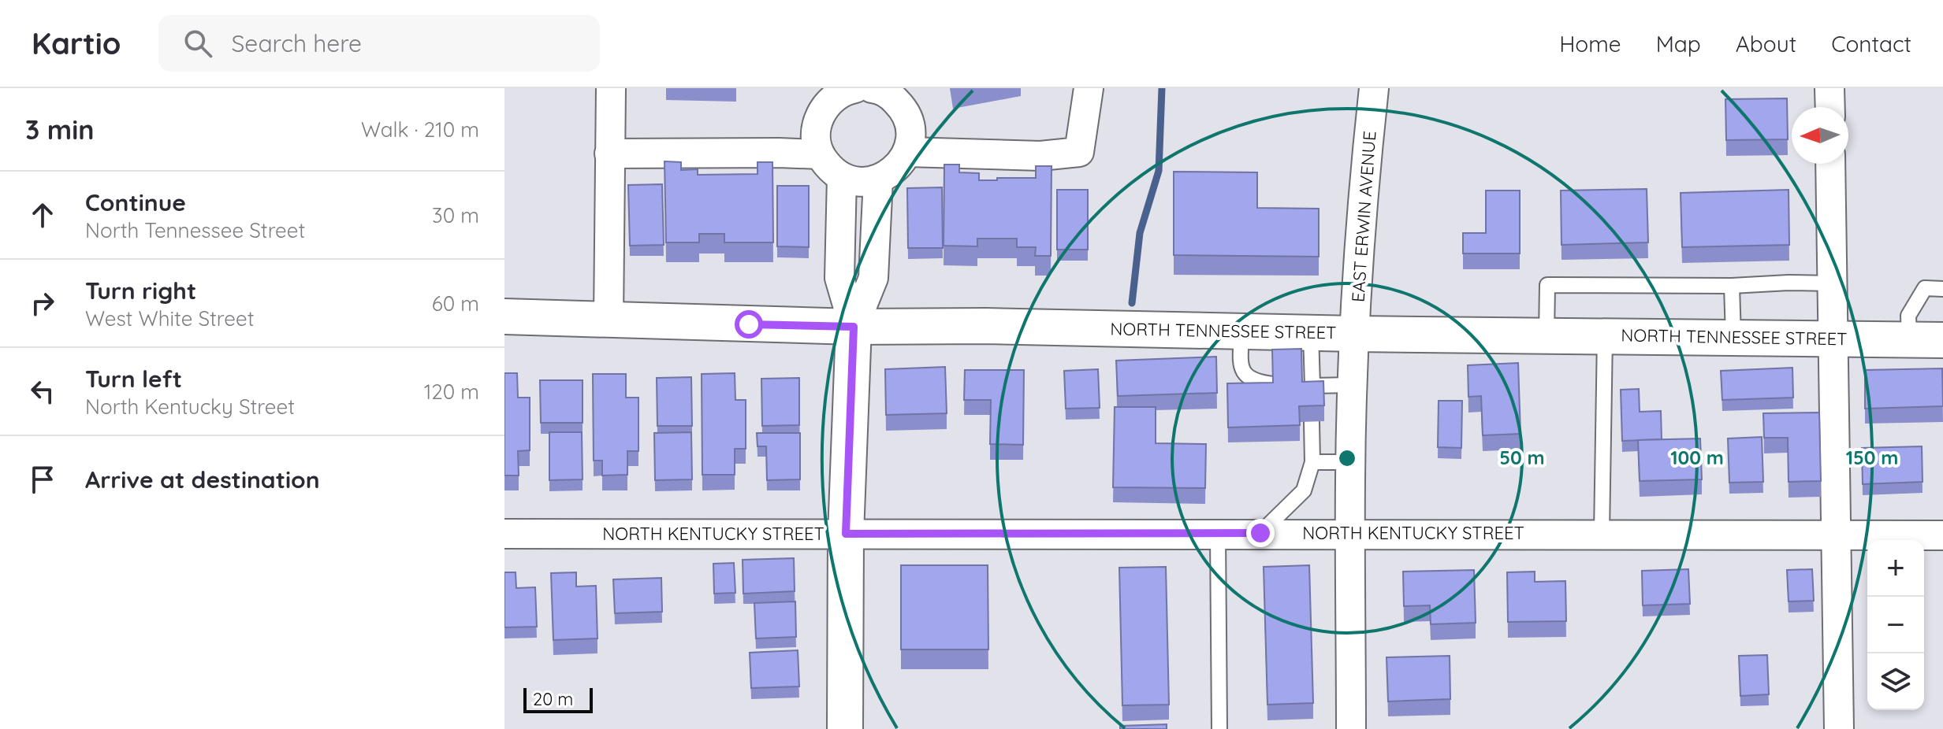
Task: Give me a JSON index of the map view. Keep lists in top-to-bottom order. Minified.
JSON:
{"streets":{"street":["EAST ERWIN AVENUE","NORTH TENNESSEE STREET","NORTH KENTUCKY STREET"]},"crossings":[["EAST ERWIN AVENUE","NORTH TENNESSEE STREET"],["EAST ERWIN AVENUE","NORTH KENTUCKY STREET"]],"scale_bar":"20 m","north":"left","page":{"header":"Kartio","search":"Search here","nav":["Home","Map","About","Contact"],"heading":["3 min","Walk · 210 m"],"list":[["Continue","North Tennessee Street","30 m"],["Turn right","West White Street","60 m"],["Turn left","North Kentucky Street","120 m"],"Arrive at destination"],"map_buttons":["+","−"],"scale":"20 m"},"rings":["50 m","100 m","150 m"]}
